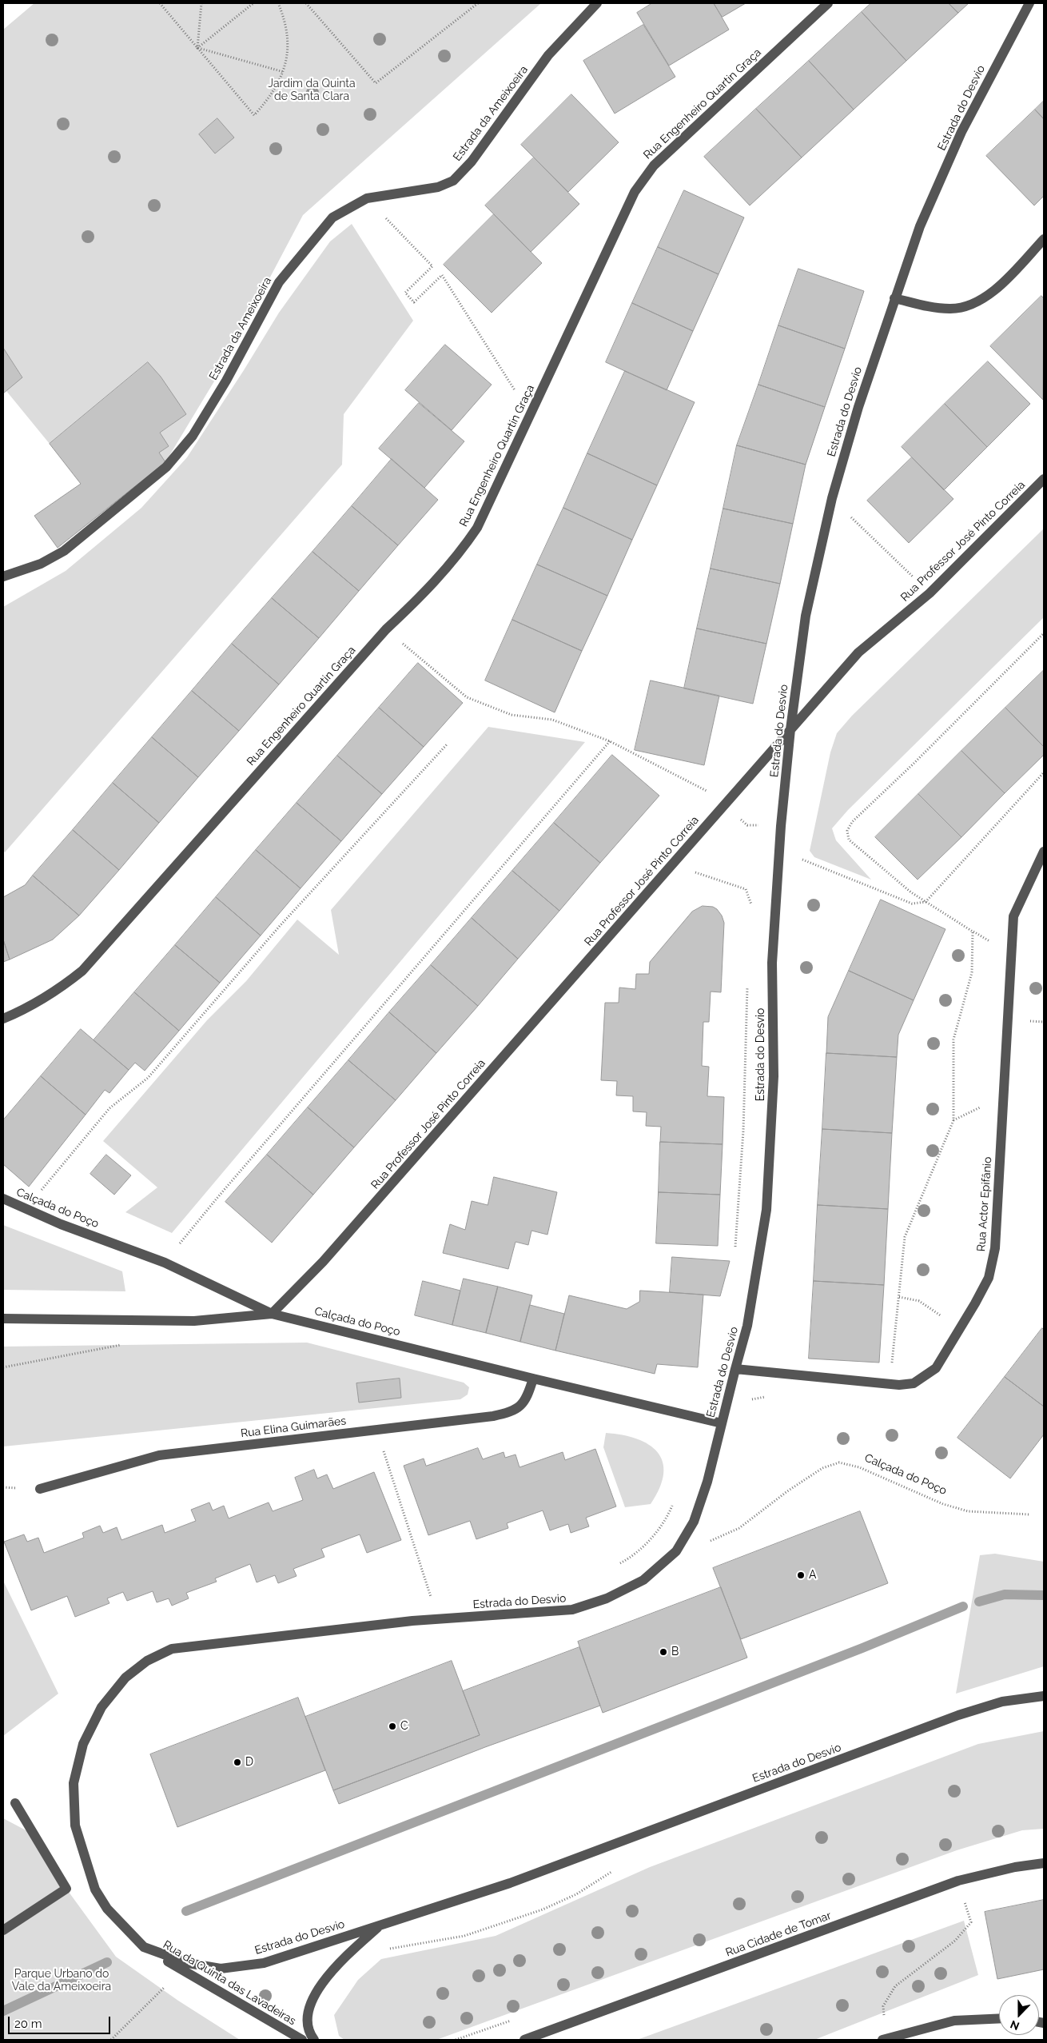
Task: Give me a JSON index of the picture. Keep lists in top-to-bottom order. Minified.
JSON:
{"streets":{"street":["Rua Engenheiro Quartin Graça","Estrada do Desvio","Estrada da Ameixoeira","Rua Professor José Pinto Correia","Rua Actor Epifânio","Calçada do Poço","Rua Elina Guimarães","Rua Cidade de Tomar","Rua da Quinta das Lavadeiras"]},"crossings":[["Estrada do Desvio","Rua Professor José Pinto Correia"],["Estrada do Desvio","Rua Actor Epifânio"],["Estrada do Desvio","Calçada do Poço"],["Estrada do Desvio","Rua da Quinta das Lavadeiras"],["Rua Professor José Pinto Correia","Calçada do Poço"],["Calçada do Poço","Rua Elina Guimarães"]],"parks":["Jardim da Quinta de Santa Clara","Parque Urbano do Vale da Ameixoeira"],"places":["A","B","C","D"],"scale_bar":"20 m","north":"bottom"}
